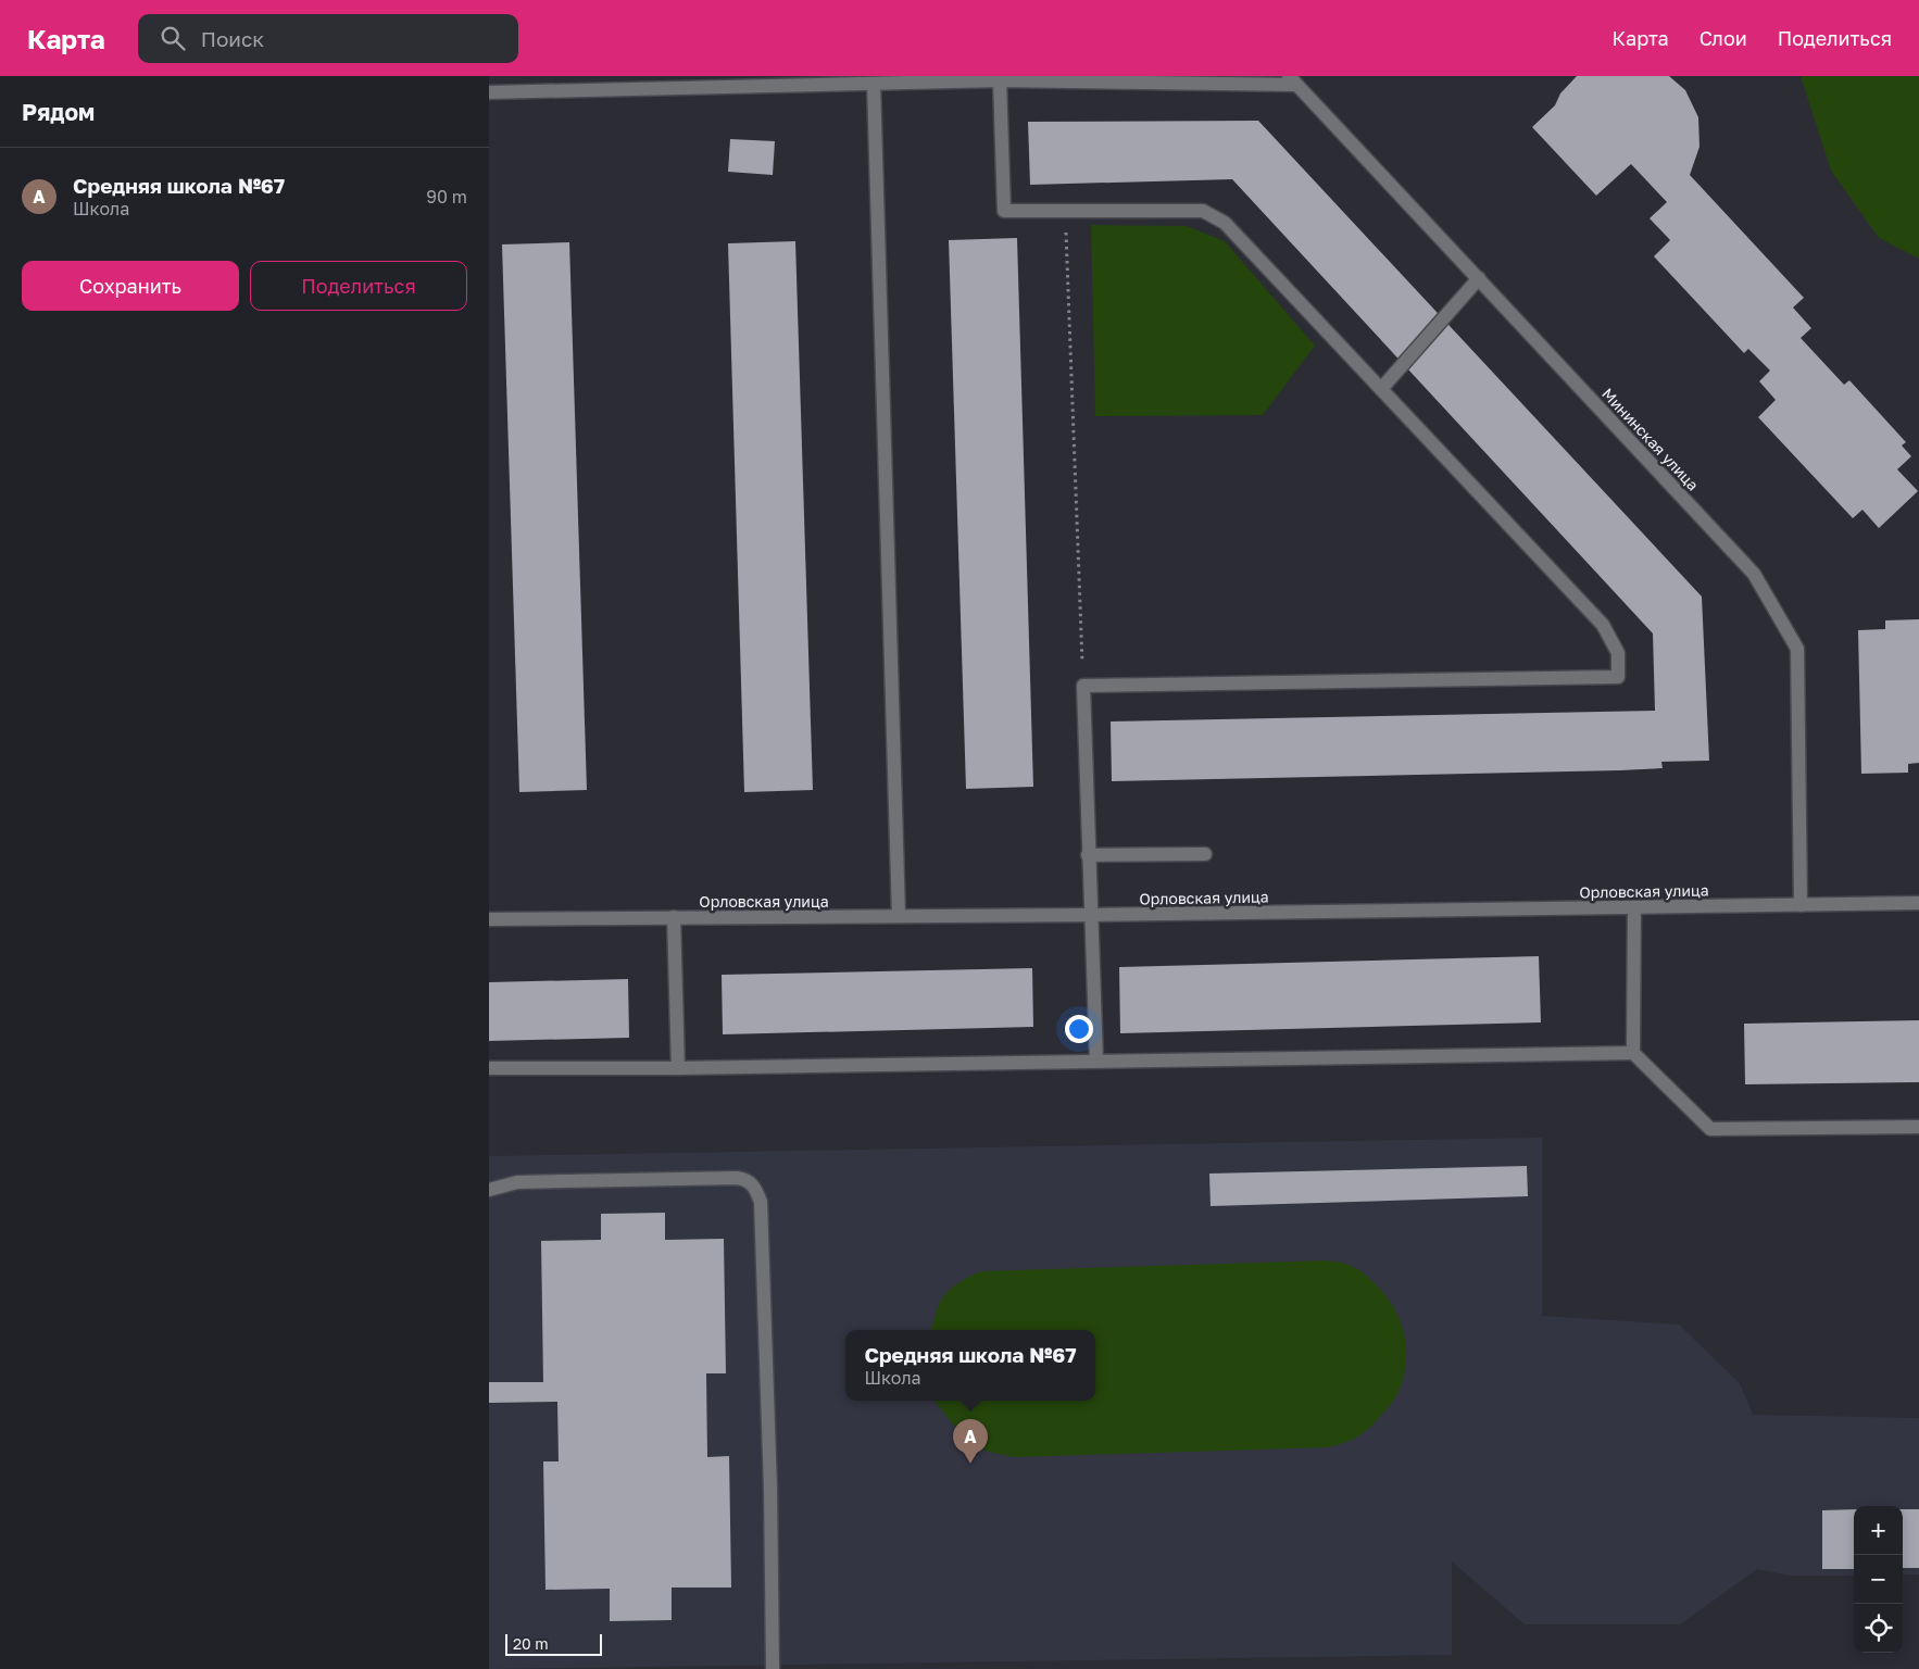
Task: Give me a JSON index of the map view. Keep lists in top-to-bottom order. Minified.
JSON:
{"streets":{"street":["Мининская улица","Орловская улица"]},"crossings":[["Мининская улица","Орловская улица"]],"scale_bar":"20 m","page":{"header":"Карта","search":"Поиск","nav":["Карта","Слои","Поделиться"],"heading":"Рядом","list":[{"mark":"A","name":"Средняя школа №67","note":"Школа","value":"90 m"}],"buttons":["Сохранить","Поделиться"],"popup":["Средняя школа №67","Школа"],"pins":"A","map_buttons":["+","−"],"scale":"20 m"}}
